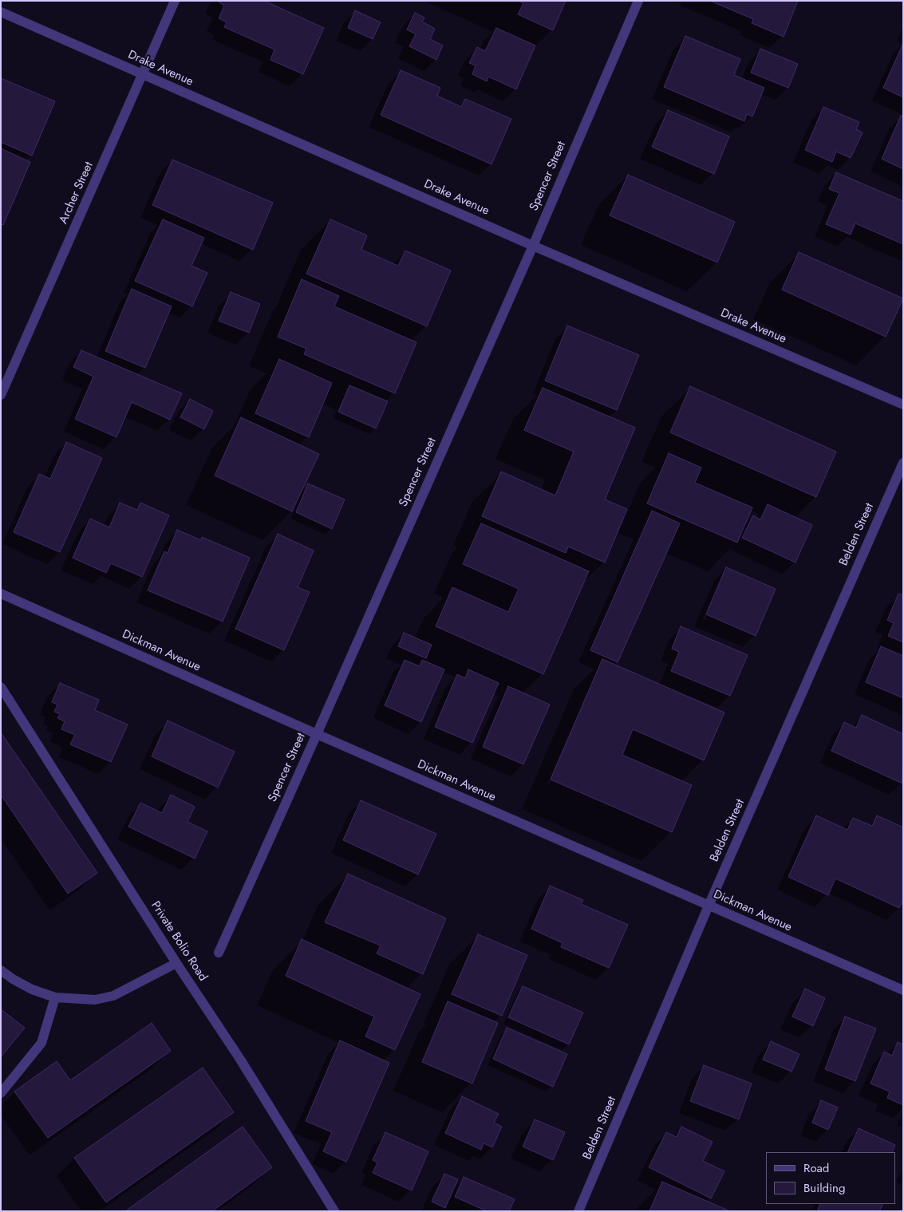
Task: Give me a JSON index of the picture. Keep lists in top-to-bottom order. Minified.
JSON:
{"streets":{"street":["Drake Avenue","Spencer Street","Archer Street","Belden Street","Dickman Avenue","Private Bolio Road"]},"crossings":[["Drake Avenue","Spencer Street"],["Drake Avenue","Archer Street"],["Spencer Street","Dickman Avenue"],["Belden Street","Dickman Avenue"]],"legend":["Road","Building"]}
